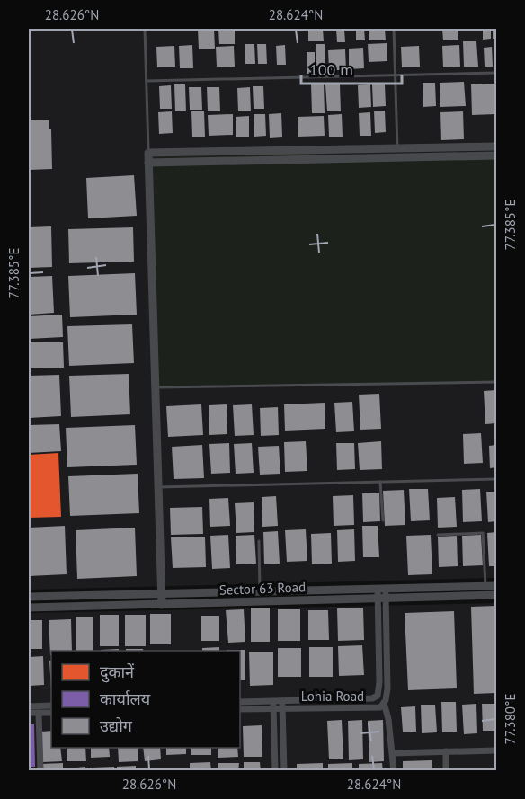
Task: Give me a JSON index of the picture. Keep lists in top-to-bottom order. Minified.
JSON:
{"streets":{"street":["Sector 63 Road","Lohia Road"]},"crossings":[["Sector 63 Road","Lohia Road"]],"legend":["दुकानें","कार्यालय","उद्योग"],"scale_bar":"100 m","coordinates":["28.626°N","28.624°N","77.385°E","77.380°E"]}
